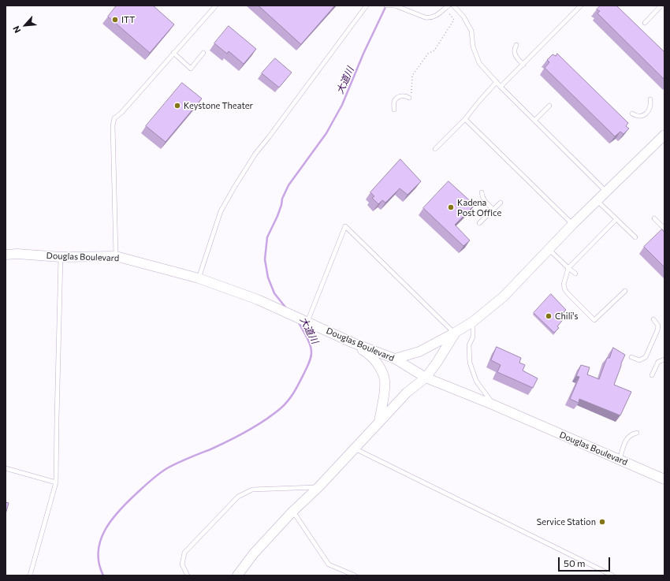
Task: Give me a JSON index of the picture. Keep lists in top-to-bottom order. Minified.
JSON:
{"streets":{"street":["Douglas Boulevard"]},"water":["大道川"],"places":["ITT","Keystone Theater","Kadena Post Office","Chili's","Service Station"],"scale_bar":"50 m","north":"bottom left"}
